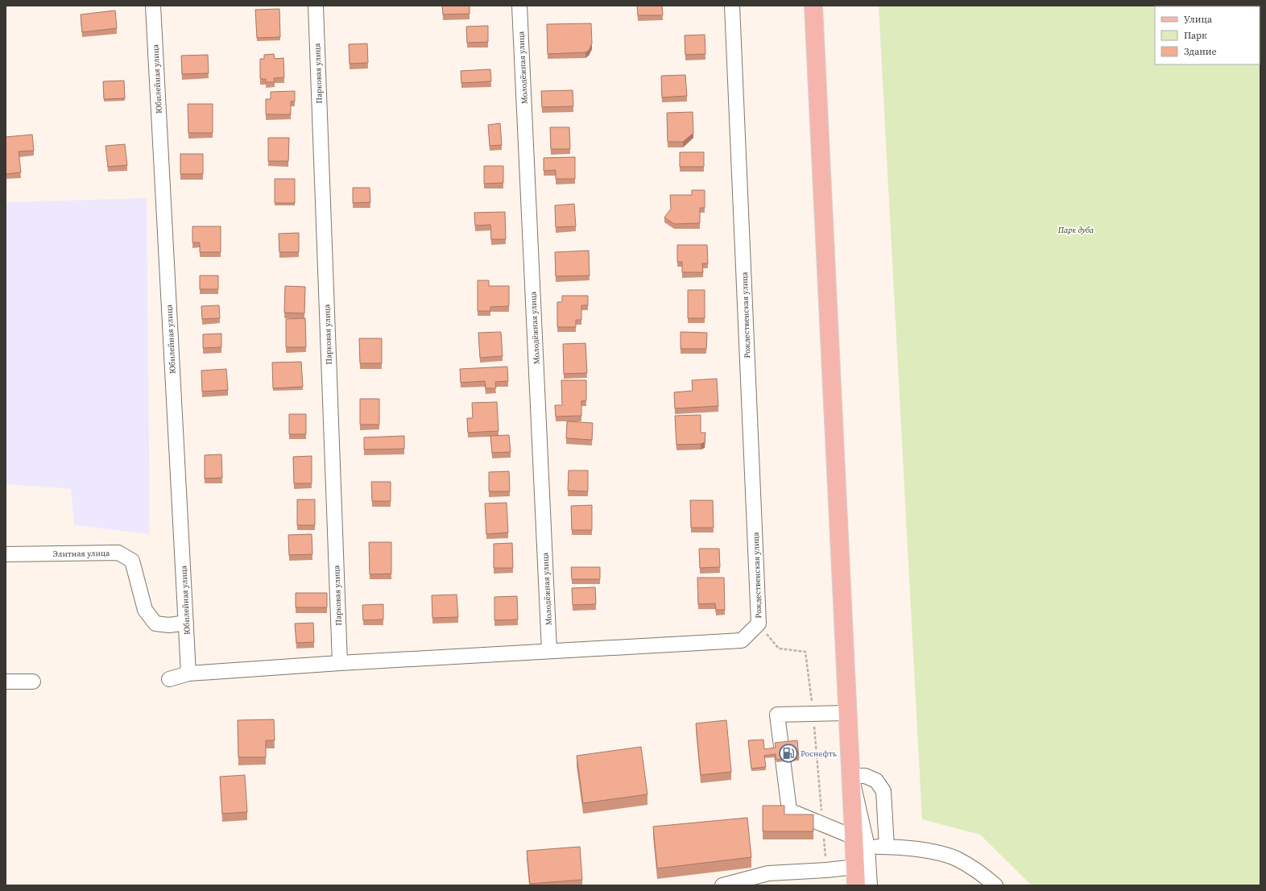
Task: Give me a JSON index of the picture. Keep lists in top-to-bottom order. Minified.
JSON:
{"streets":{"street":["Молодёжная улица","Парковая улица","Юбилейная улица","Рождественская улица","Элитная улица"]},"crossings":[["Юбилейная улица","Элитная улица"]],"parks":["Парк дуба"],"places":{"fuel station":["Роснефть"]},"legend":["Улица","Парк","Здание"]}
